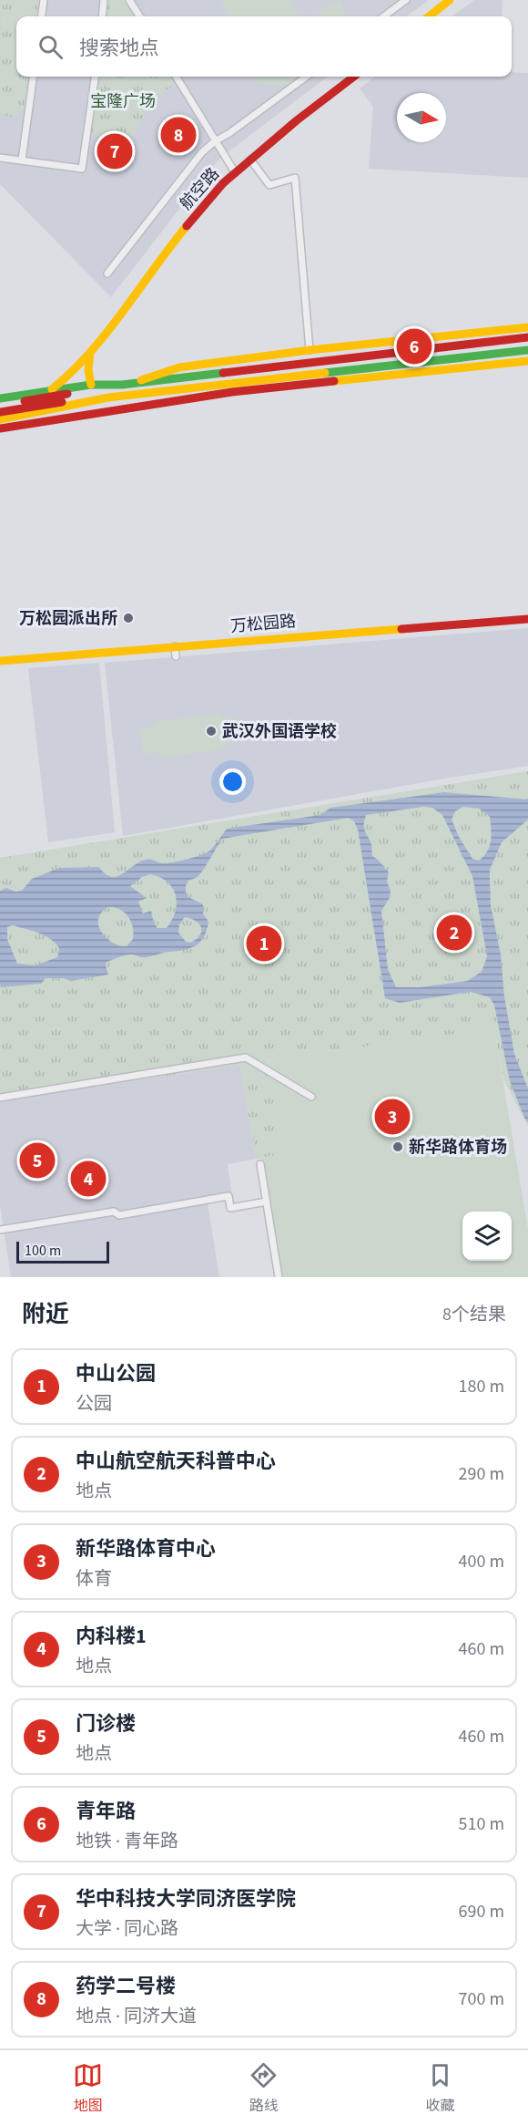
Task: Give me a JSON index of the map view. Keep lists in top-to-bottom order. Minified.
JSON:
{"streets":{"main road":["航空路","万松园路"]},"parks":["宝隆广场"],"places":["万松园派出所","武汉外国语学校","新华路体育场"],"scale_bar":"100 m","north":"right","page":{"search":"搜索地点","pins":["8","7","6","2","1","3","5","4"],"scale":"100 m","heading":["附近","8个结果"],"list":[{"mark":"1","name":"中山公园","note":"公园","value":"180 m"},{"mark":"2","name":"中山航空航天科普中心","note":"地点","value":"290 m"},{"mark":"3","name":"新华路体育中心","note":"体育","value":"400 m"},{"mark":"4","name":"内科楼1","note":"地点","value":"460 m"},{"mark":"5","name":"门诊楼","note":"地点","value":"460 m"},{"mark":"6","name":"青年路","note":"地铁 · 青年路","value":"510 m"},{"mark":"7","name":"华中科技大学同济医学院","note":"大学 · 同心路","value":"690 m"},{"mark":"8","name":"药学二号楼","note":"地点 · 同济大道","value":"700 m"}],"nav":["地图","路线","收藏"]}}
